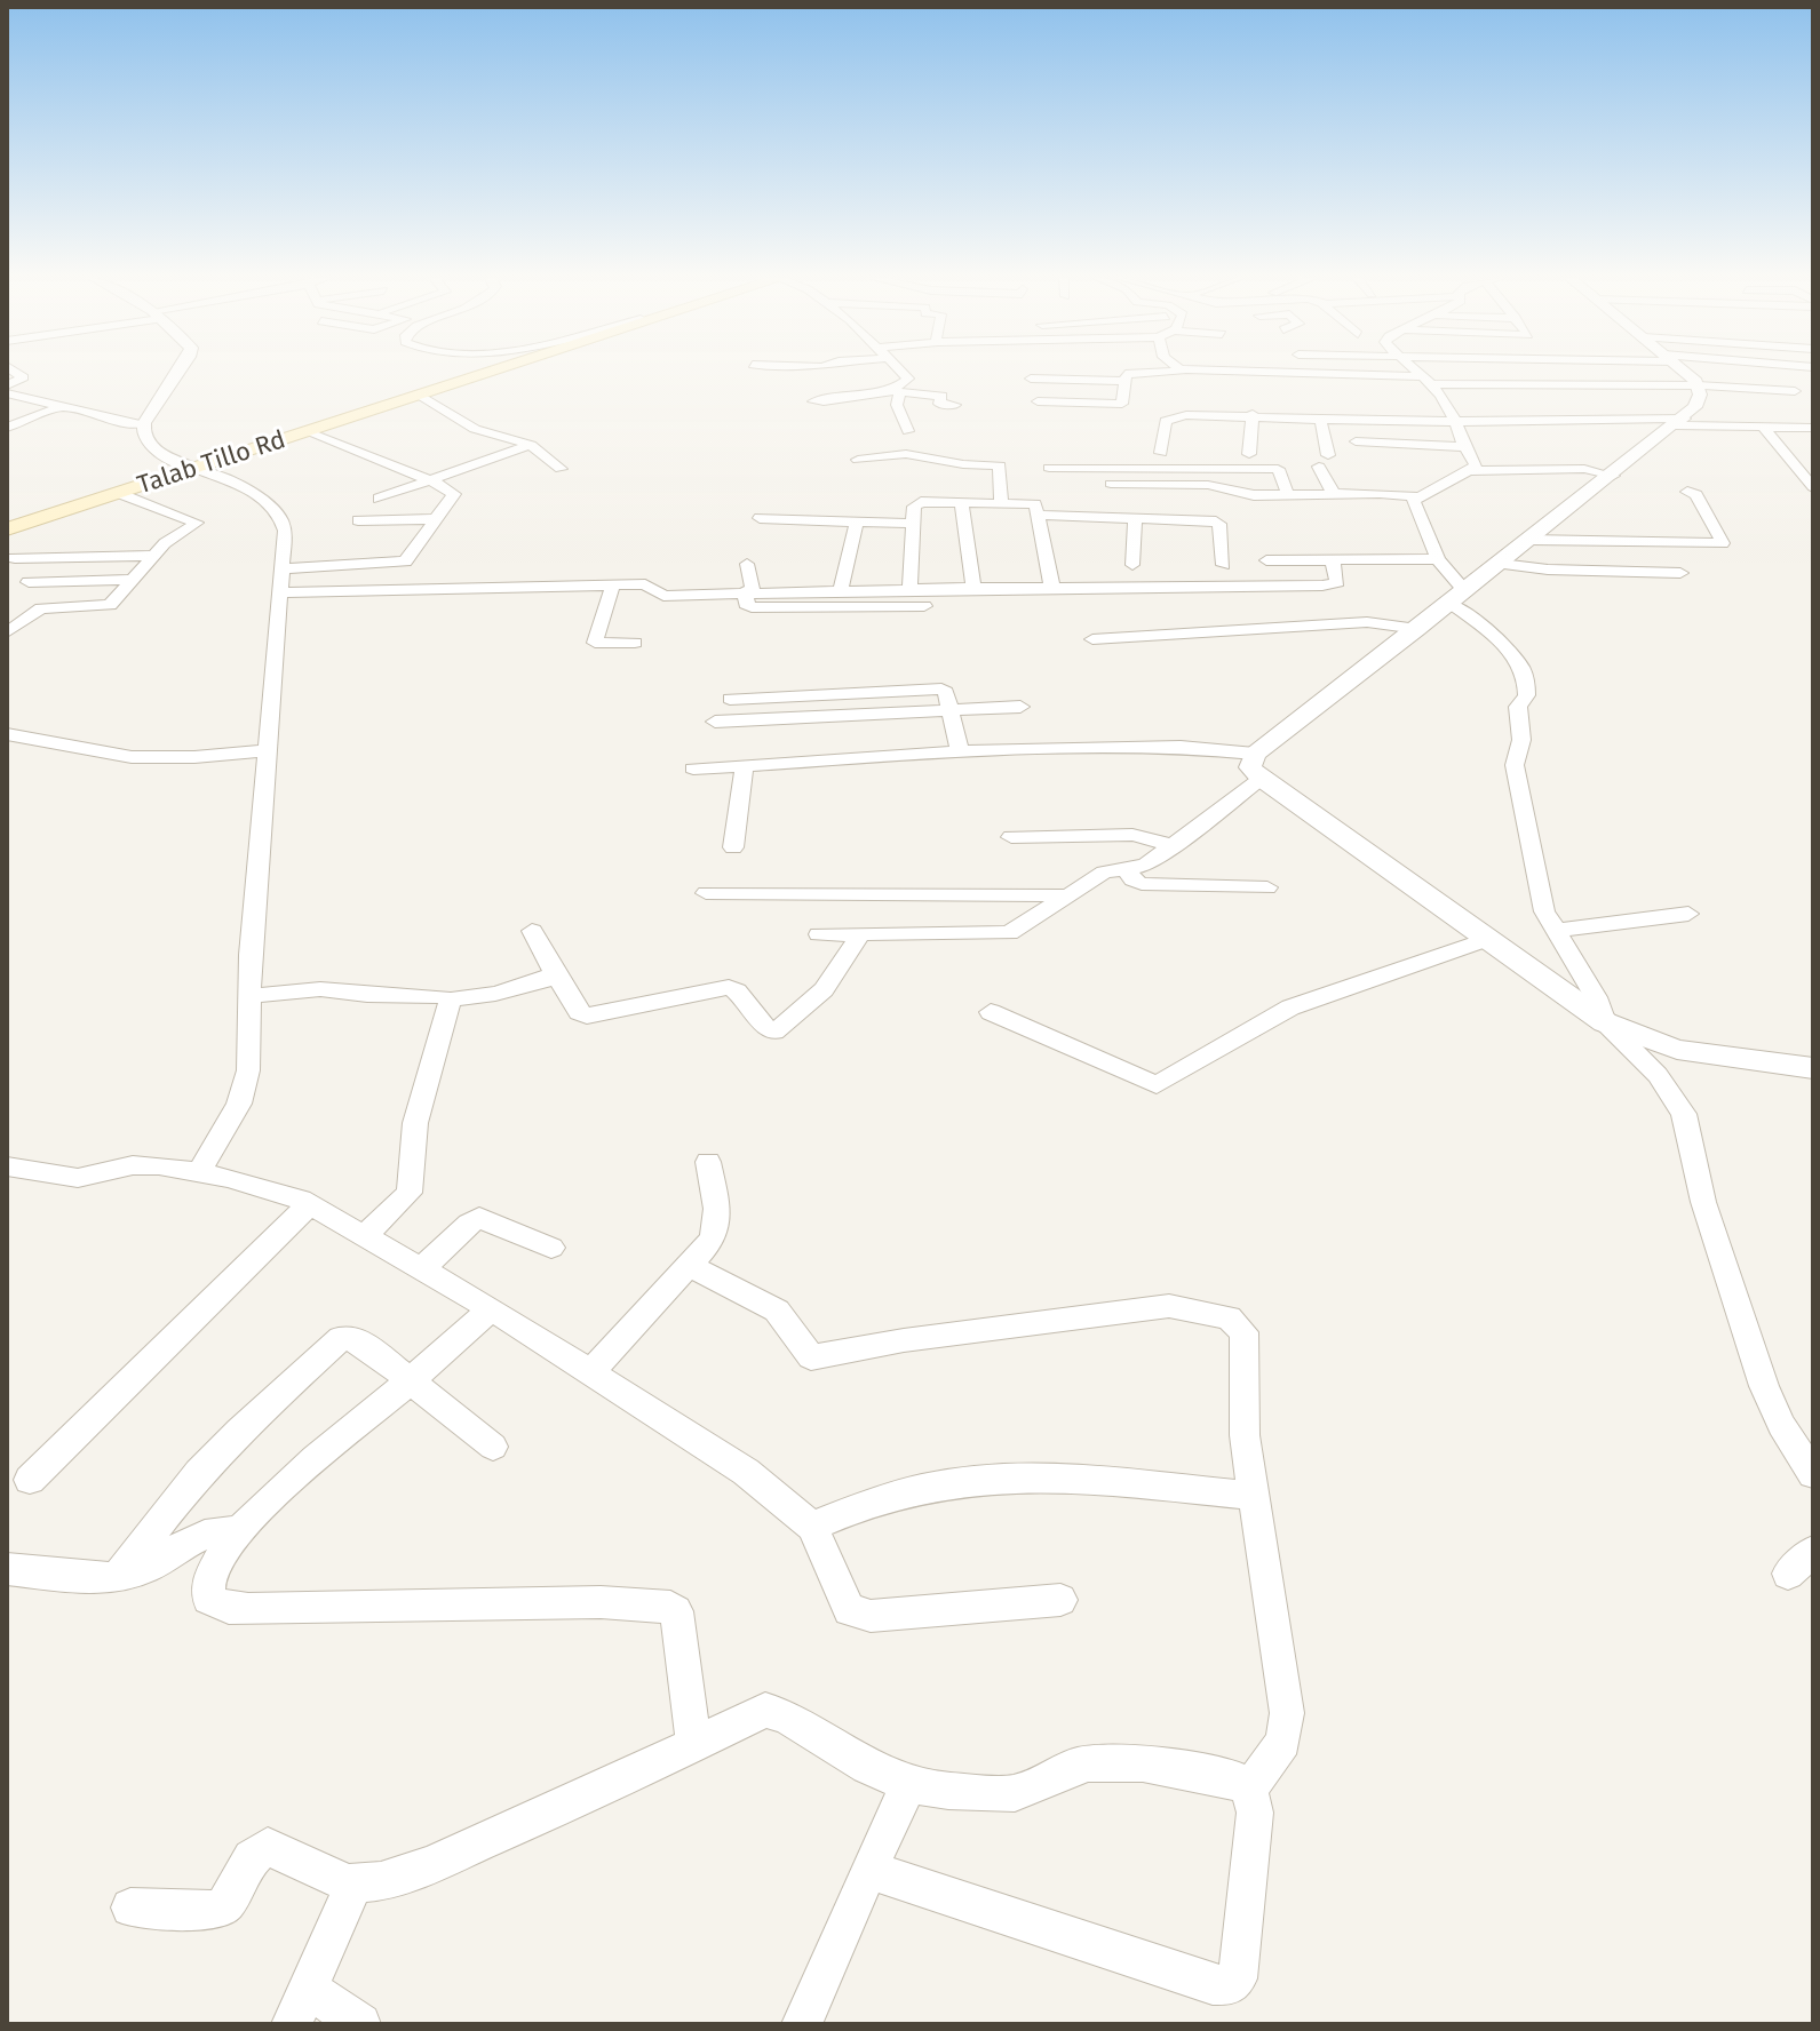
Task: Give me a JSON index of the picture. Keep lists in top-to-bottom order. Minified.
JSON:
{"streets":{"main road":["Talab Tillo Rd"]}}
